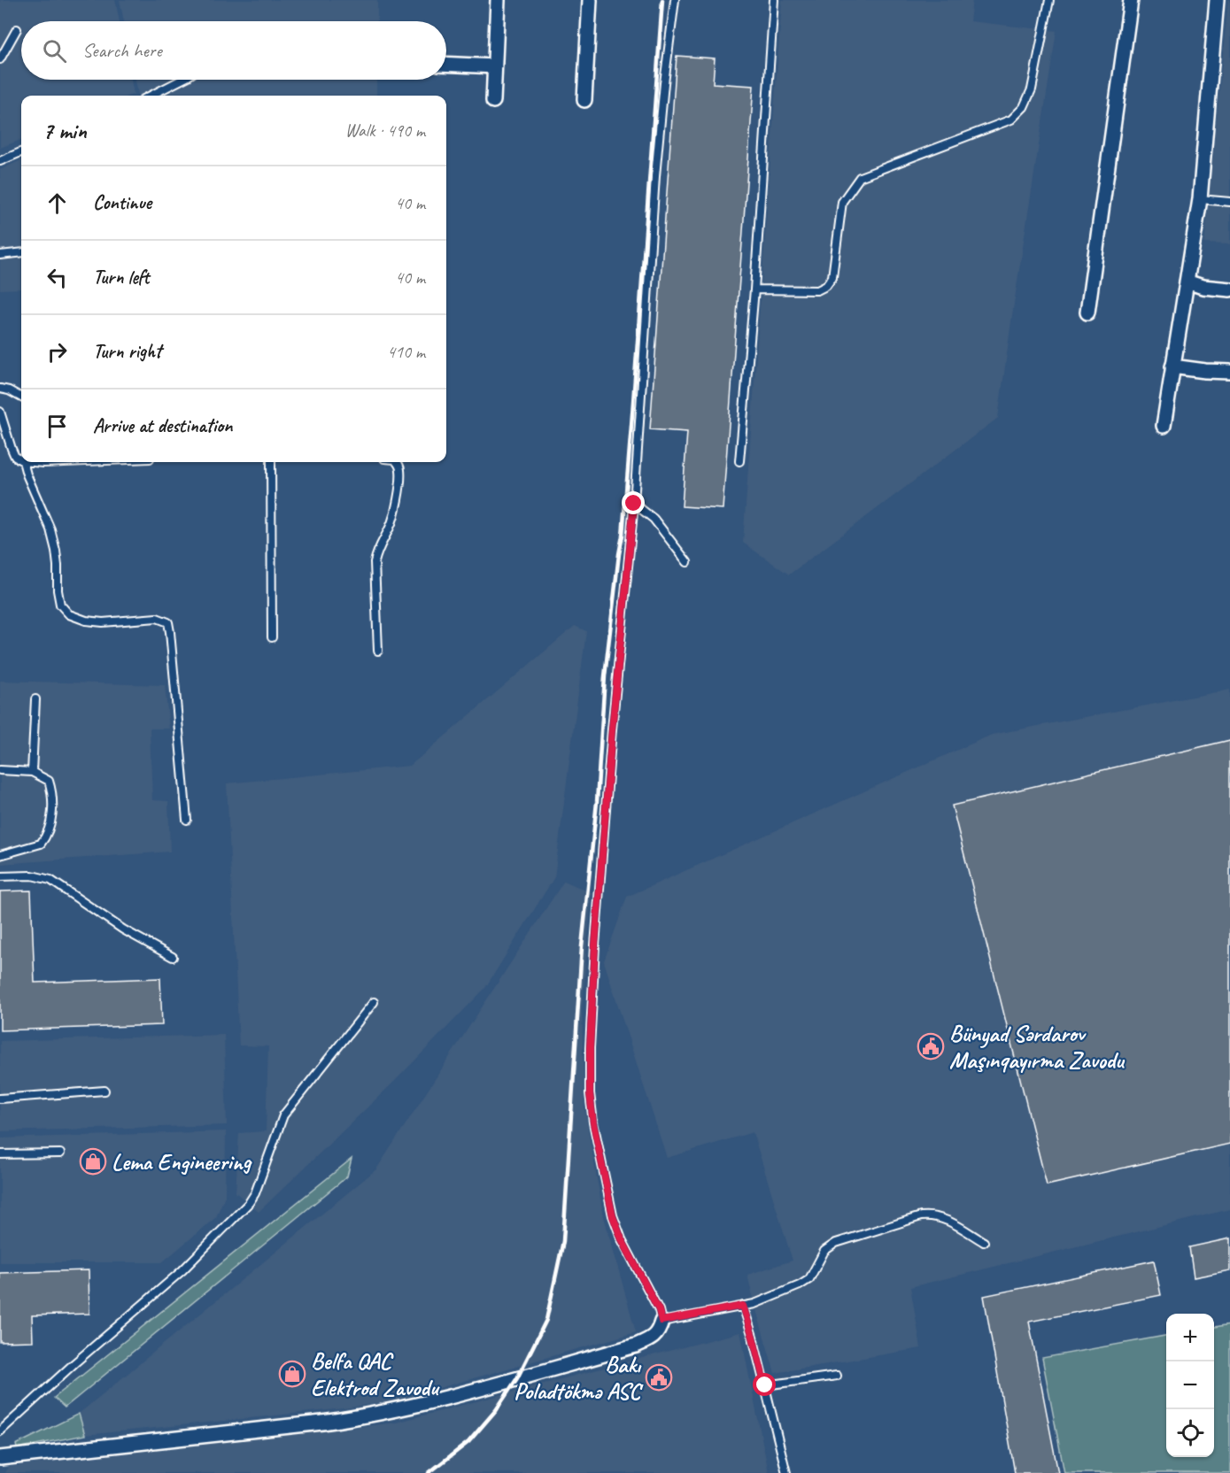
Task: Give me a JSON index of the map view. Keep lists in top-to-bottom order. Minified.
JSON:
{"places":{"public building":["Bünyad Sərdarov Maşınqayırma Zavodu","Bakı Poladtökmə ASC"],"shop":["Lema Engineering","Belfa QAC Elektrod Zavodu"]},"page":{"search":"Search here","heading":["7 min","Walk · 490 m"],"list":[["Continue","40 m"],["Turn left","40 m"],["Turn right","410 m"],"Arrive at destination"],"map_buttons":["+","−"]}}
